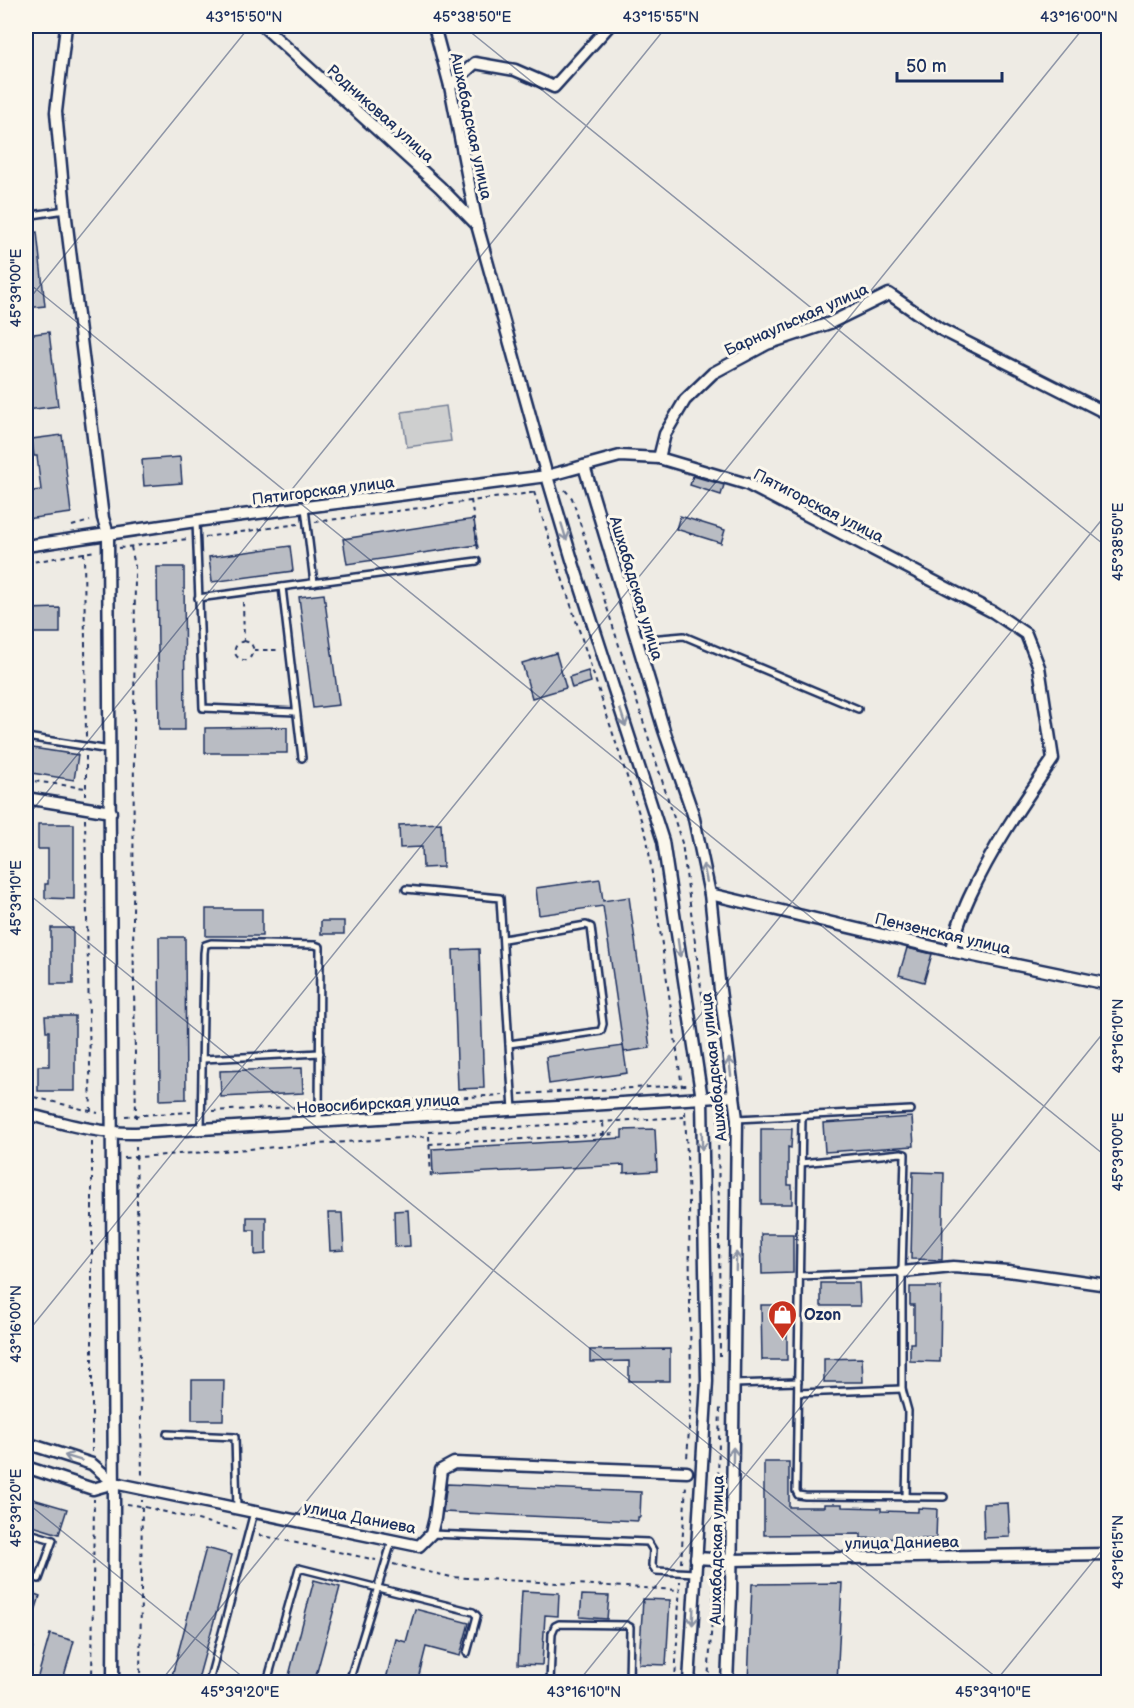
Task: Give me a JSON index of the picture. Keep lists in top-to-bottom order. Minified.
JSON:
{"streets":{"street":["Родниковая улица","Ашхабадская улица","Барнаульская улица","Пятигорская улица","Пензенская улица","Новосибирская улица","улица Даниева"]},"crossings":[["Родниковая улица","Ашхабадская улица"],["Ашхабадская улица","Пятигорская улица"],["Ашхабадская улица","Пензенская улица"],["Ашхабадская улица","Новосибирская улица"],["Ашхабадская улица","улица Даниева"],["Барнаульская улица","Пятигорская улица"],["Пятигорская улица","Пензенская улица"]],"places":{"shop":["Ozon"]},"scale_bar":"50 m","coordinates":["43°15'50\"N","45°38'50\"E","43°15'55\"N","43°16'00\"N","45°39'00\"E","45°39'10\"E","43°16'10\"N","45°39'20\"E","43°16'15\"N"]}
